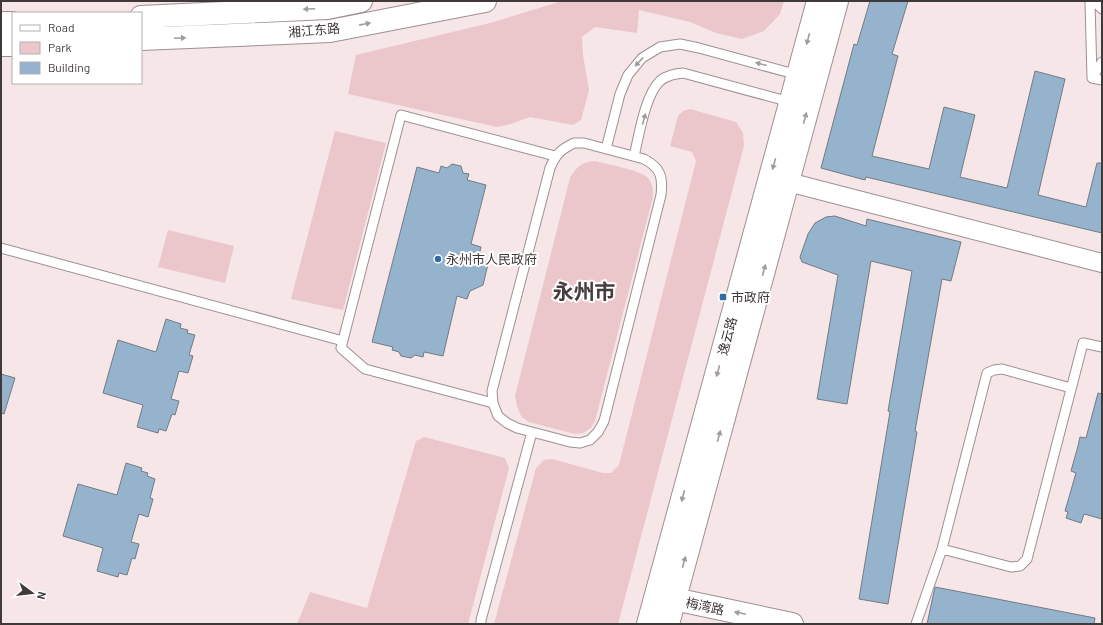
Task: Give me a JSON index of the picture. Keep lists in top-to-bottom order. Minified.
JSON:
{"streets":{"street":["湘江东路","逸云路","梅湾路"]},"crossings":[["逸云路","梅湾路"]],"one_way":["梅湾路"],"districts":["永州市"],"places":{"other":["永州市人民政府"],"transit":["市政府"]},"legend":["Road","Park","Building"],"north":"right"}
